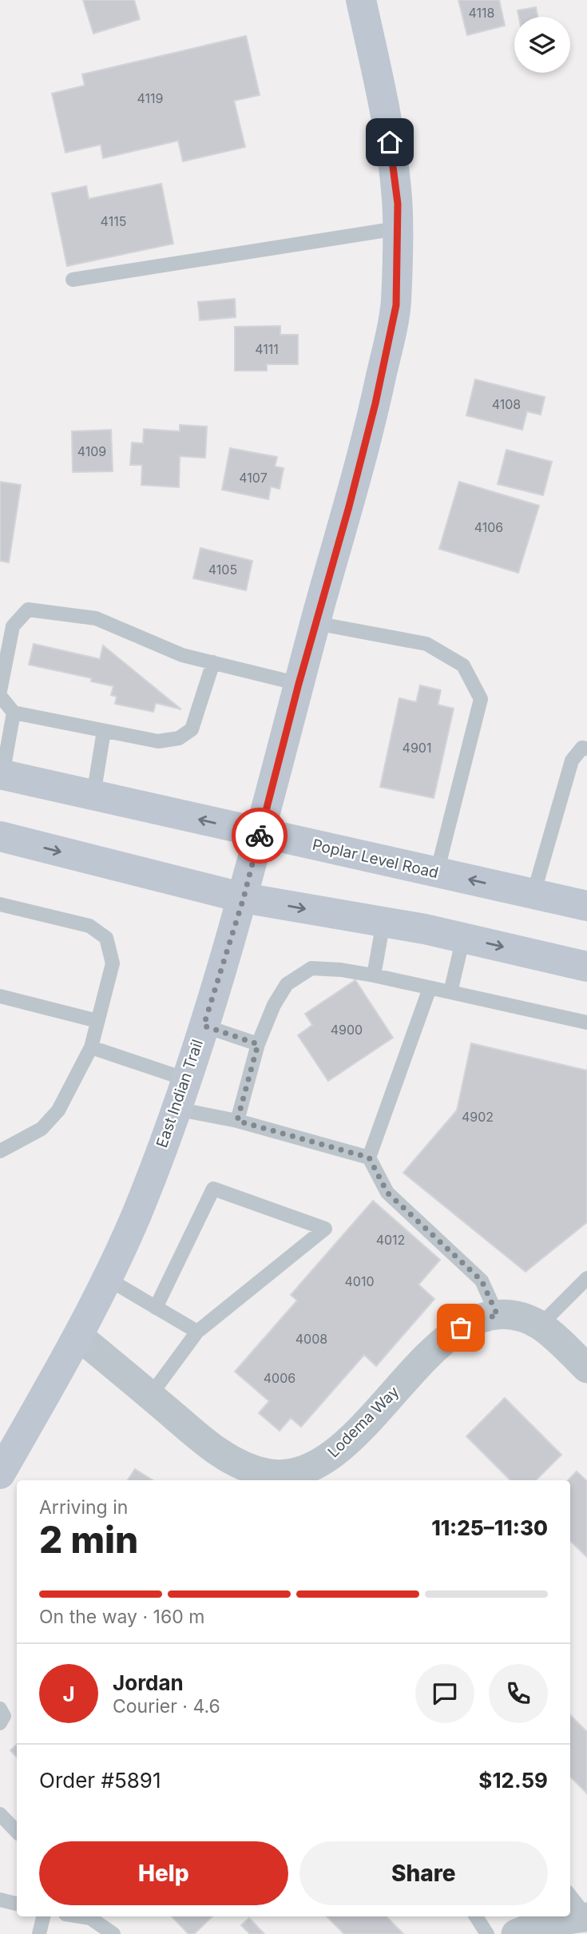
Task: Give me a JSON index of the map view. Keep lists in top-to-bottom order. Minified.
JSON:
{"streets":{"main road":["Poplar Level Road","East Indian Trail"],"street":["Lodema Way"]},"crossings":[["Poplar Level Road","East Indian Trail"],["East Indian Trail","Lodema Way"]],"house_numbers":["4118","4119","4115","4111","4108","4109","4107","4106","4105","4901","4900","4902","4012","4010","4008","4006"],"page":{"heading":["2 min","Arriving in","11:25–11:30"],"panel":["Jordan","Courier · 4.6","Order #5891","$12.59"],"bar":"On the way · 160 m","round":"J","buttons":["Help","Share"]}}
